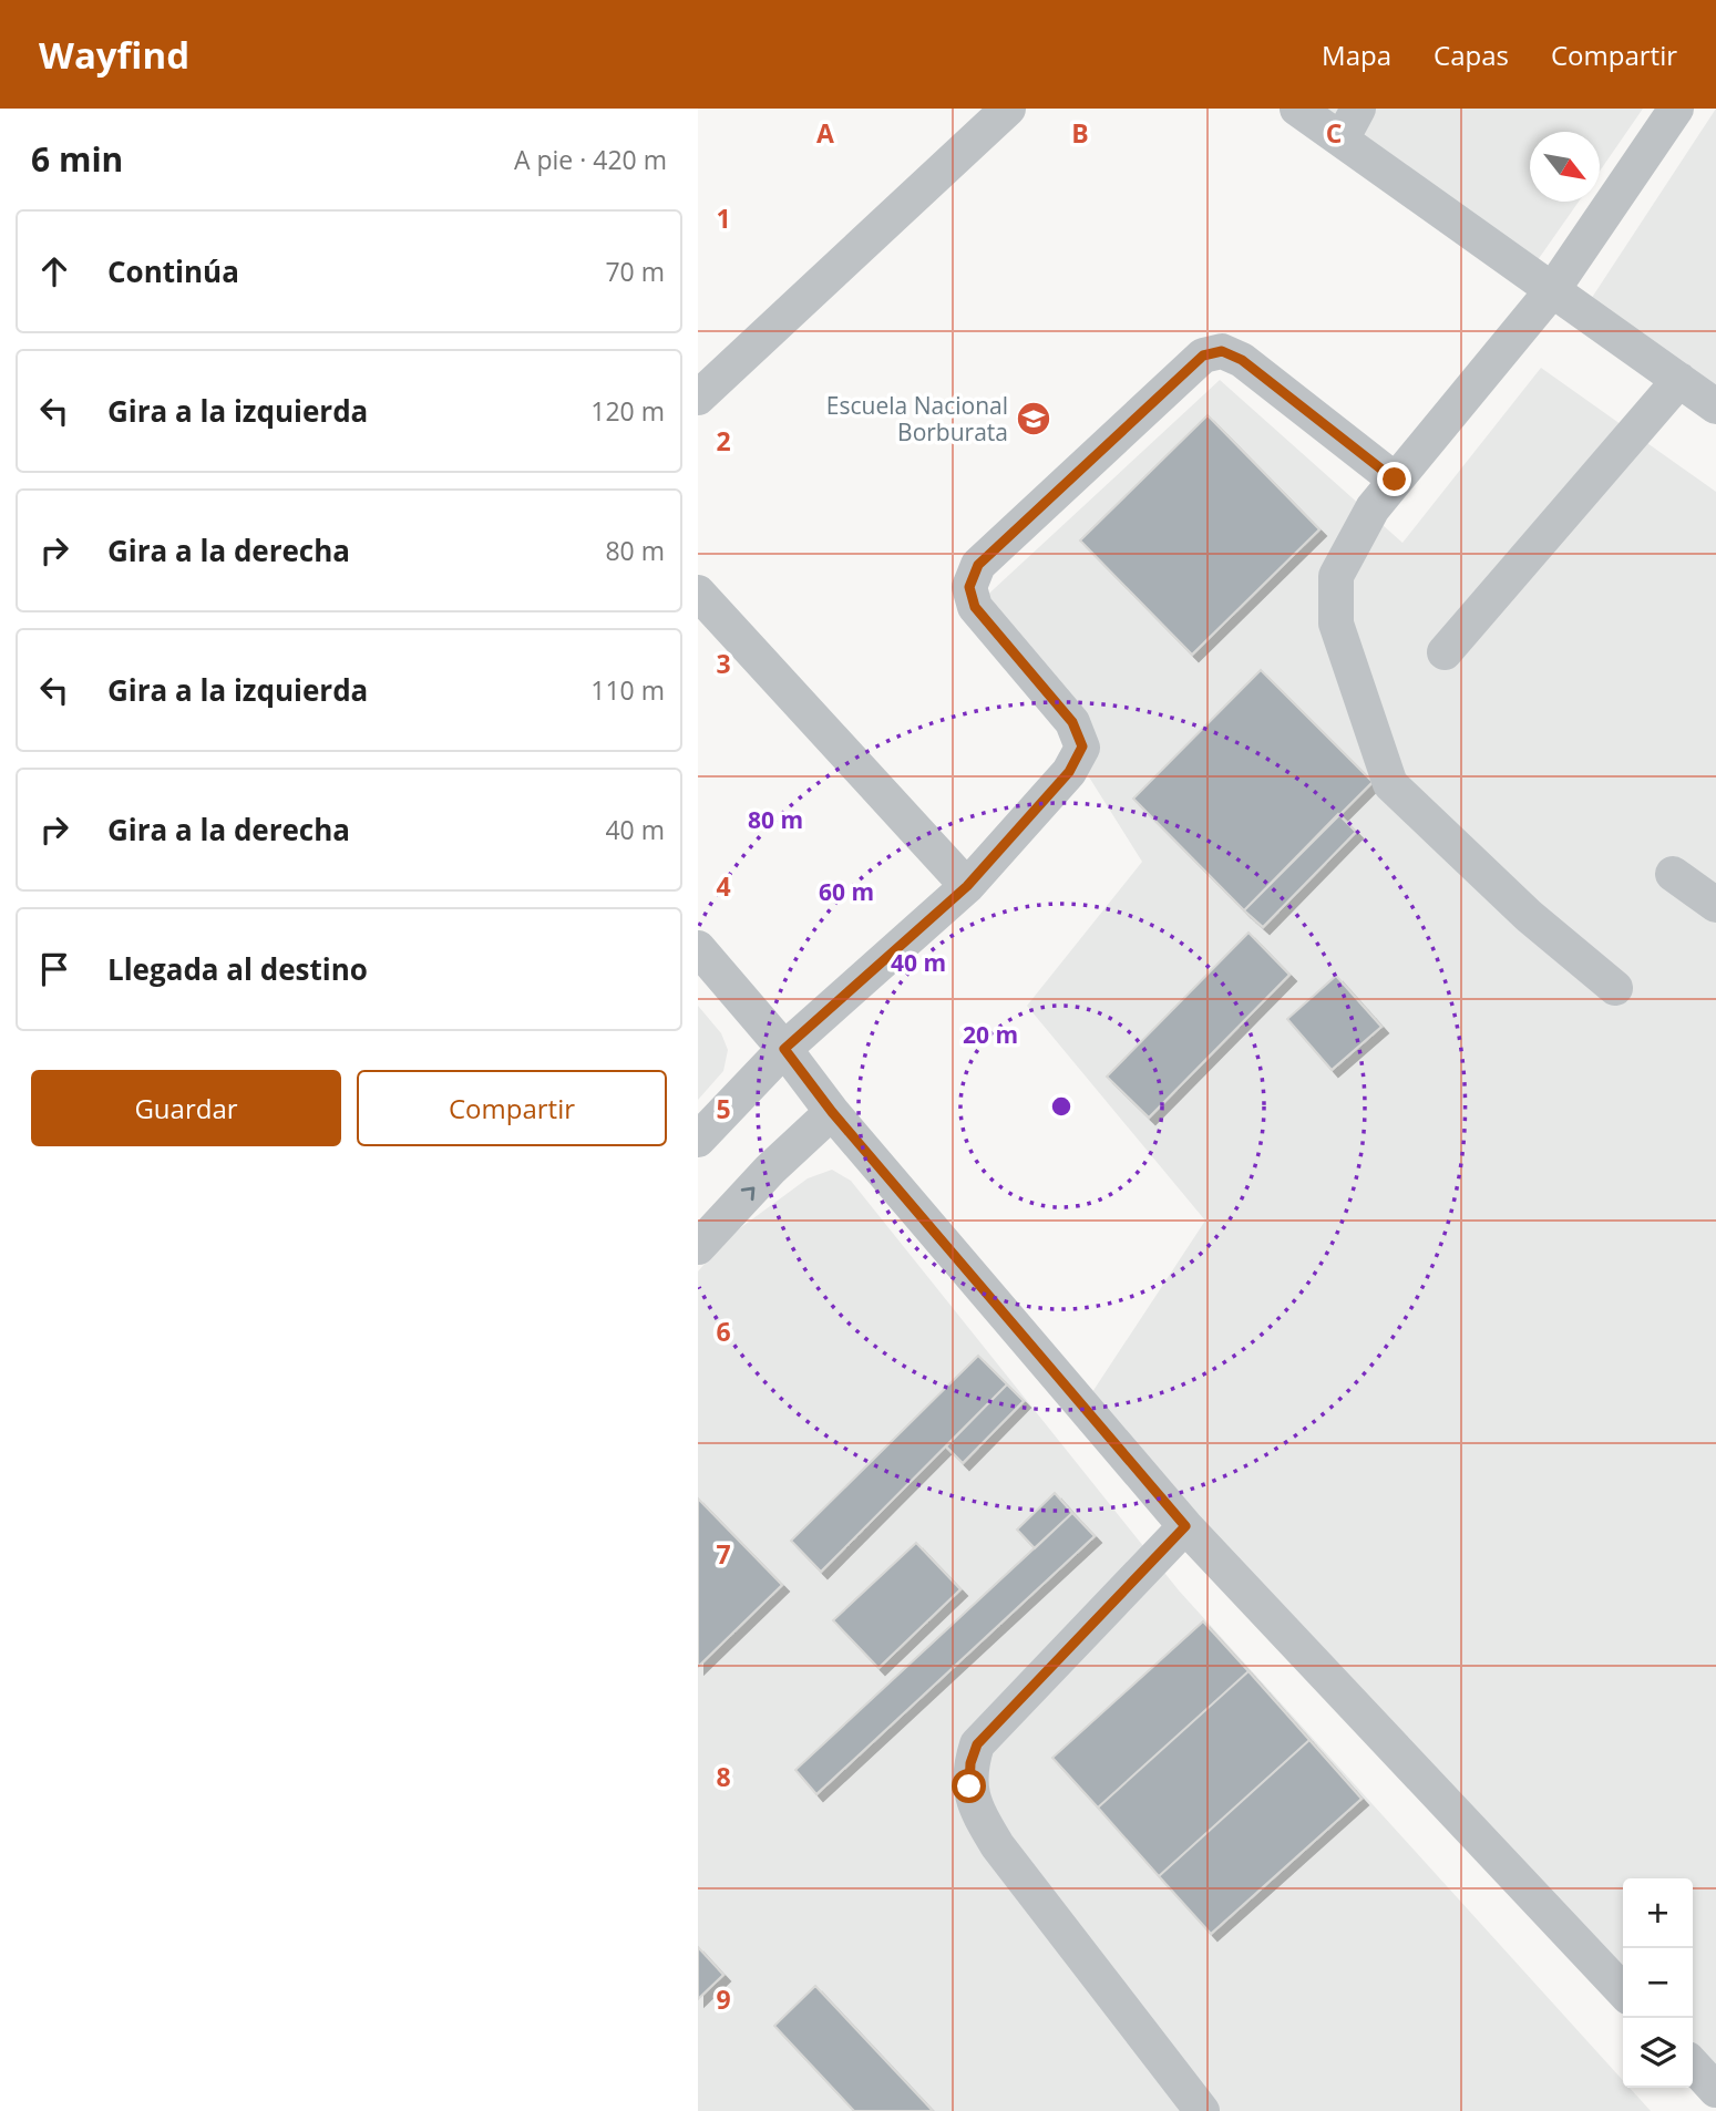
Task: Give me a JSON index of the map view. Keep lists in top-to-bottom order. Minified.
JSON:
{"places":{"school or university":["Escuela Nacional Borburata"]},"north":"bottom right","page":{"header":"Wayfind","nav":["Mapa","Capas","Compartir"],"heading":["6 min","A pie · 420 m"],"list":[["Continúa","70 m"],["Gira a la izquierda","120 m"],["Gira a la derecha","80 m"],["Gira a la izquierda","110 m"],["Gira a la derecha","40 m"],"Llegada al destino"],"buttons":["Guardar","Compartir"],"map_buttons":["+","−"]},"grid":{"columns":["A","B","C"],"rows":["1","2","3","4","5","6","7","8","9"]},"rings":["80 m","60 m","40 m","20 m"]}
